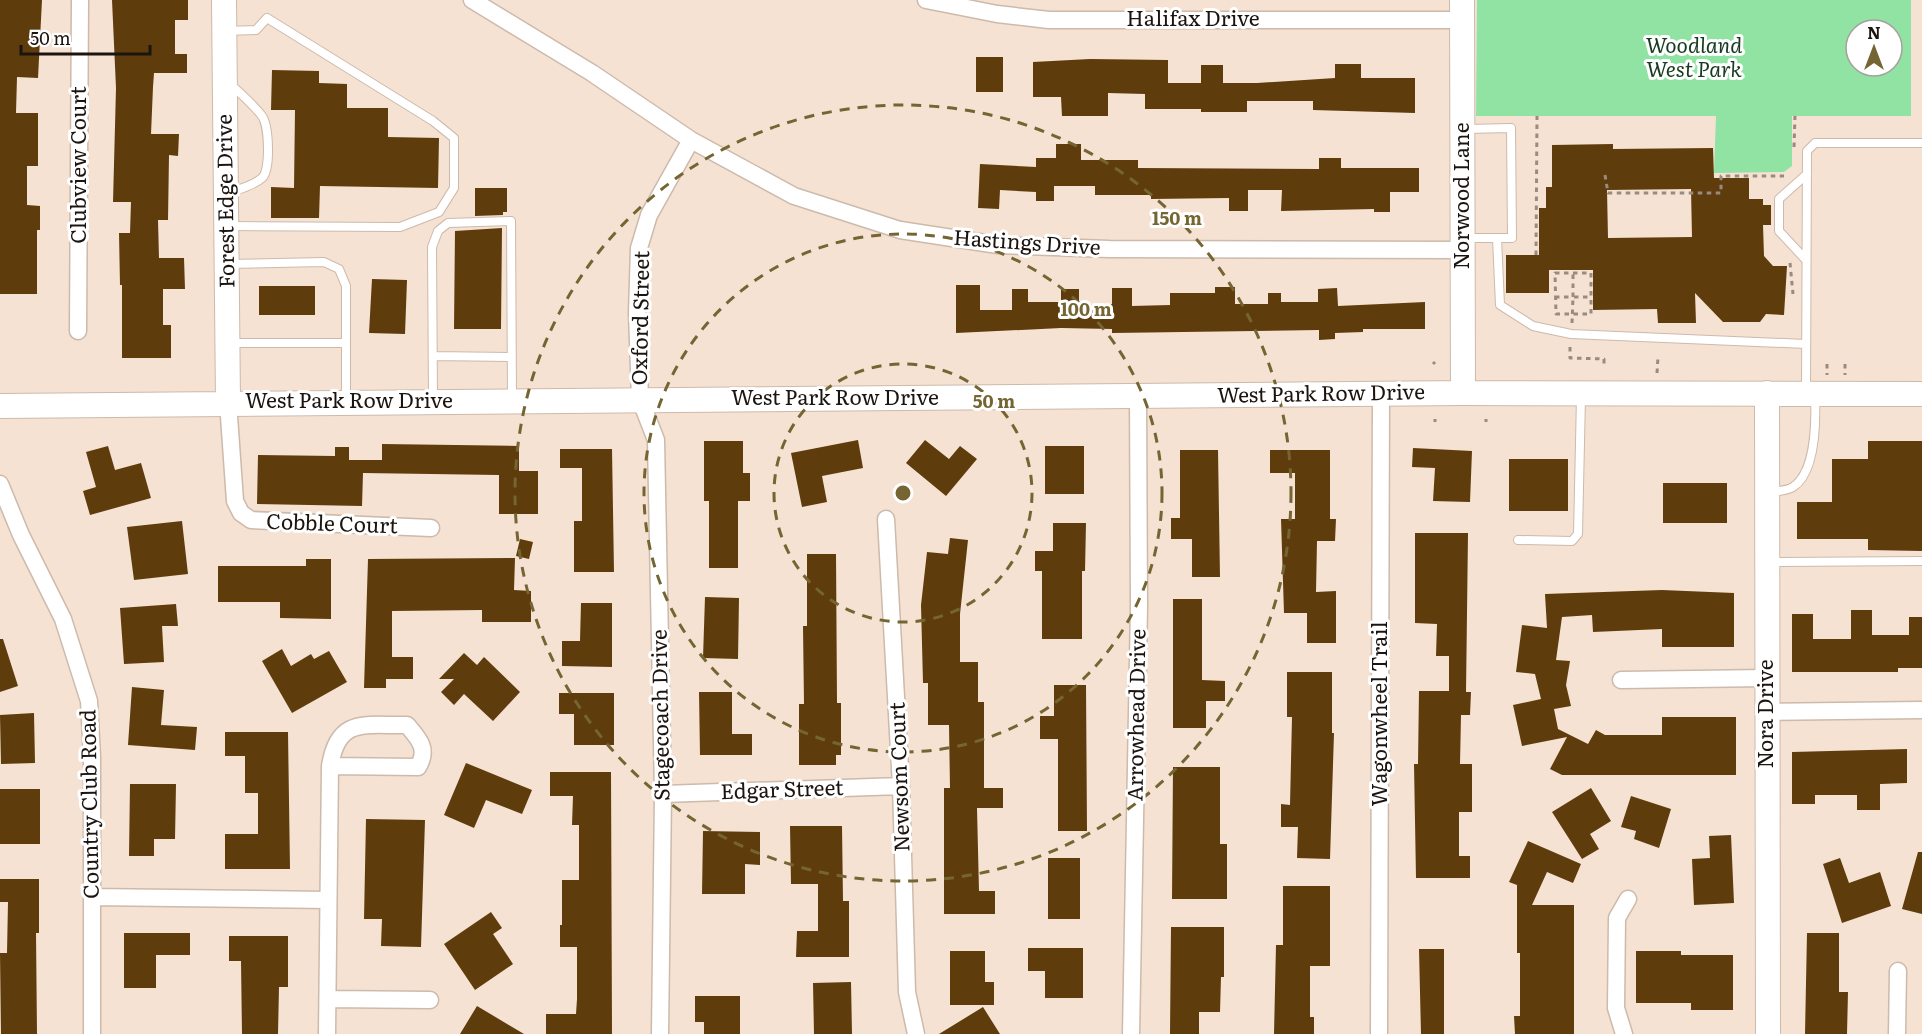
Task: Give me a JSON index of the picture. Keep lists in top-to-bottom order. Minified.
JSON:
{"streets":{"main road":["Norwood Lane","Forest Edge Drive","West Park Row Drive","Nora Drive"],"street":["Halifax Drive","Clubview Court","Hastings Drive","Oxford Street","Cobble Court","Wagonwheel Trail","Stagecoach Drive","Arrowhead Drive","Newsom Court","Edgar Street","Country Club Road"]},"crossings":[["Halifax Drive","Norwood Lane"],["Norwood Lane","Hastings Drive"],["Norwood Lane","West Park Row Drive"],["Forest Edge Drive","West Park Row Drive"],["Forest Edge Drive","Cobble Court"],["Hastings Drive","Oxford Street"],["Oxford Street","West Park Row Drive"],["Oxford Street","Stagecoach Drive"],["West Park Row Drive","Cobble Court"],["West Park Row Drive","Wagonwheel Trail"],["West Park Row Drive","Nora Drive"],["West Park Row Drive","Stagecoach Drive"],["West Park Row Drive","Arrowhead Drive"],["Stagecoach Drive","Edgar Street"],["Newsom Court","Edgar Street"]],"parks":["Woodland West Park"],"scale_bar":"50 m","north":"top","rings":["150 m","100 m","50 m"]}
